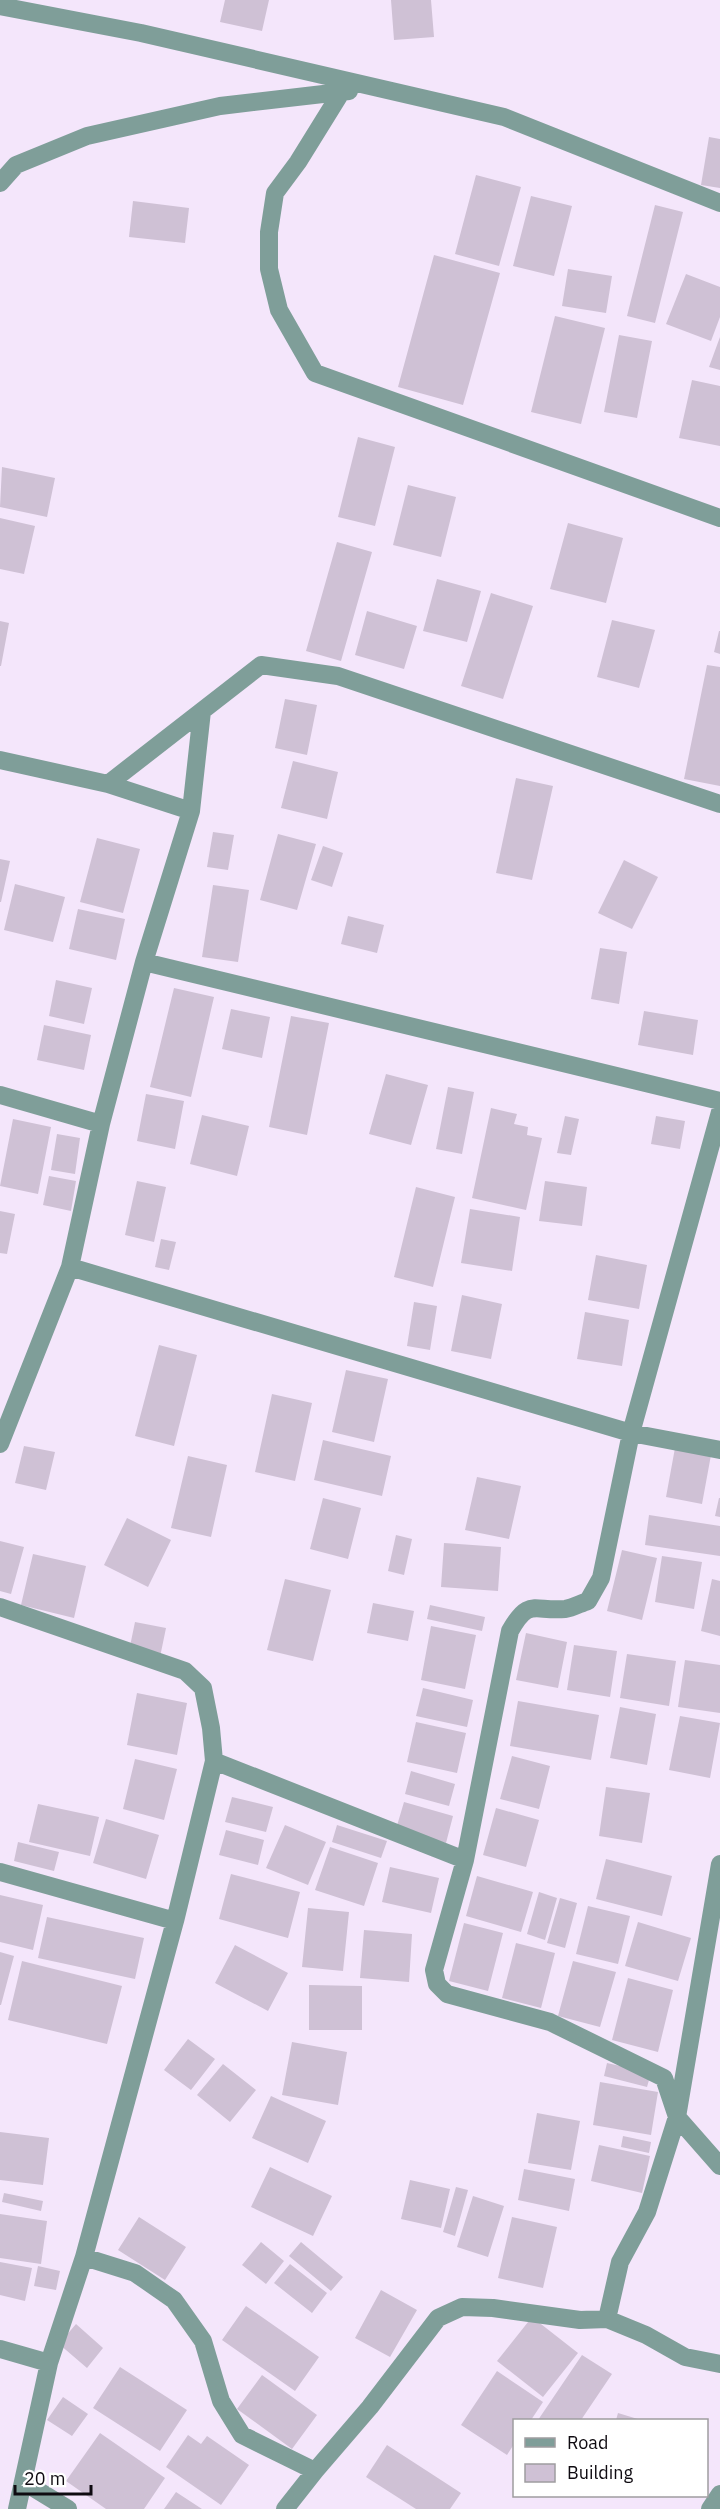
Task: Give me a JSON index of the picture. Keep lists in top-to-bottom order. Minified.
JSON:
{"legend":["Road","Building"],"scale_bar":"20 m"}
